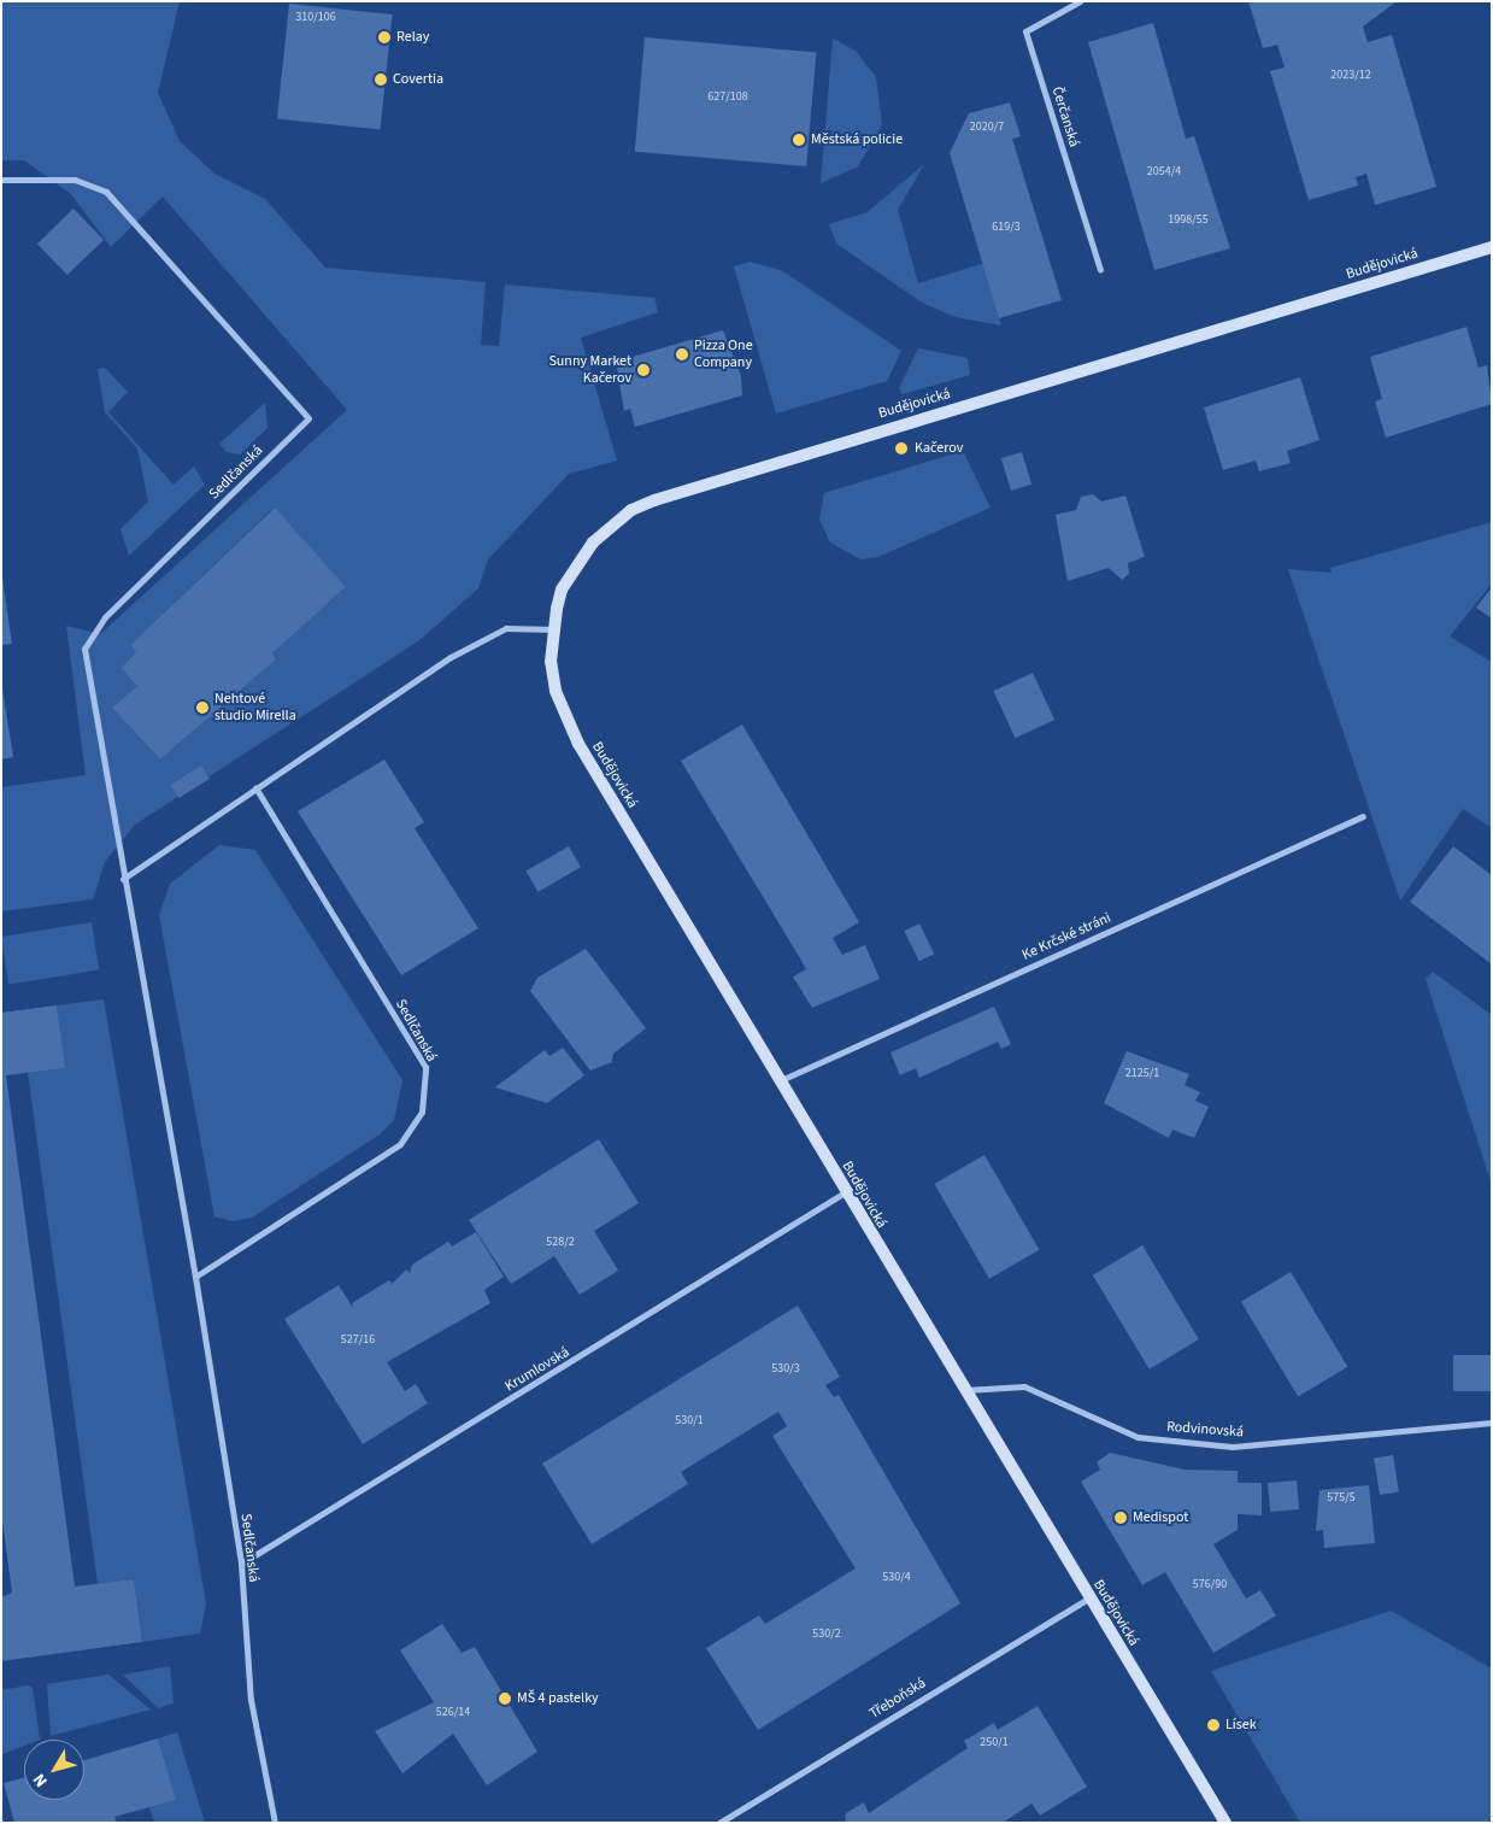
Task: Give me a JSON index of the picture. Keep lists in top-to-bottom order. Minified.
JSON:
{"streets":{"street":["Čerčanská","Budějovická","Sedlčanská","Ke Krčské stráni","Krumlovská","Rodvinovská","Třeboňská"]},"crossings":[["Budějovická","Ke Krčské stráni"],["Budějovická","Krumlovská"],["Budějovická","Rodvinovská"],["Budějovická","Třeboňská"],["Sedlčanská","Krumlovská"]],"places":["Relay","Covertia","Městská policie","Pizza One Company","Sunny Market Kačerov","Kačerov","Nehtové studio Mirella","Medispot","MŠ 4 pastelky","Lísek"],"house_numbers":["310/106","2023/12","627/108","2020/7","2054/4","1998/55","619/3","2125/1","528/2","527/16","530/3","530/1","575/5","530/4","576/90","530/2","526/14","250/1"],"north":"bottom left"}
